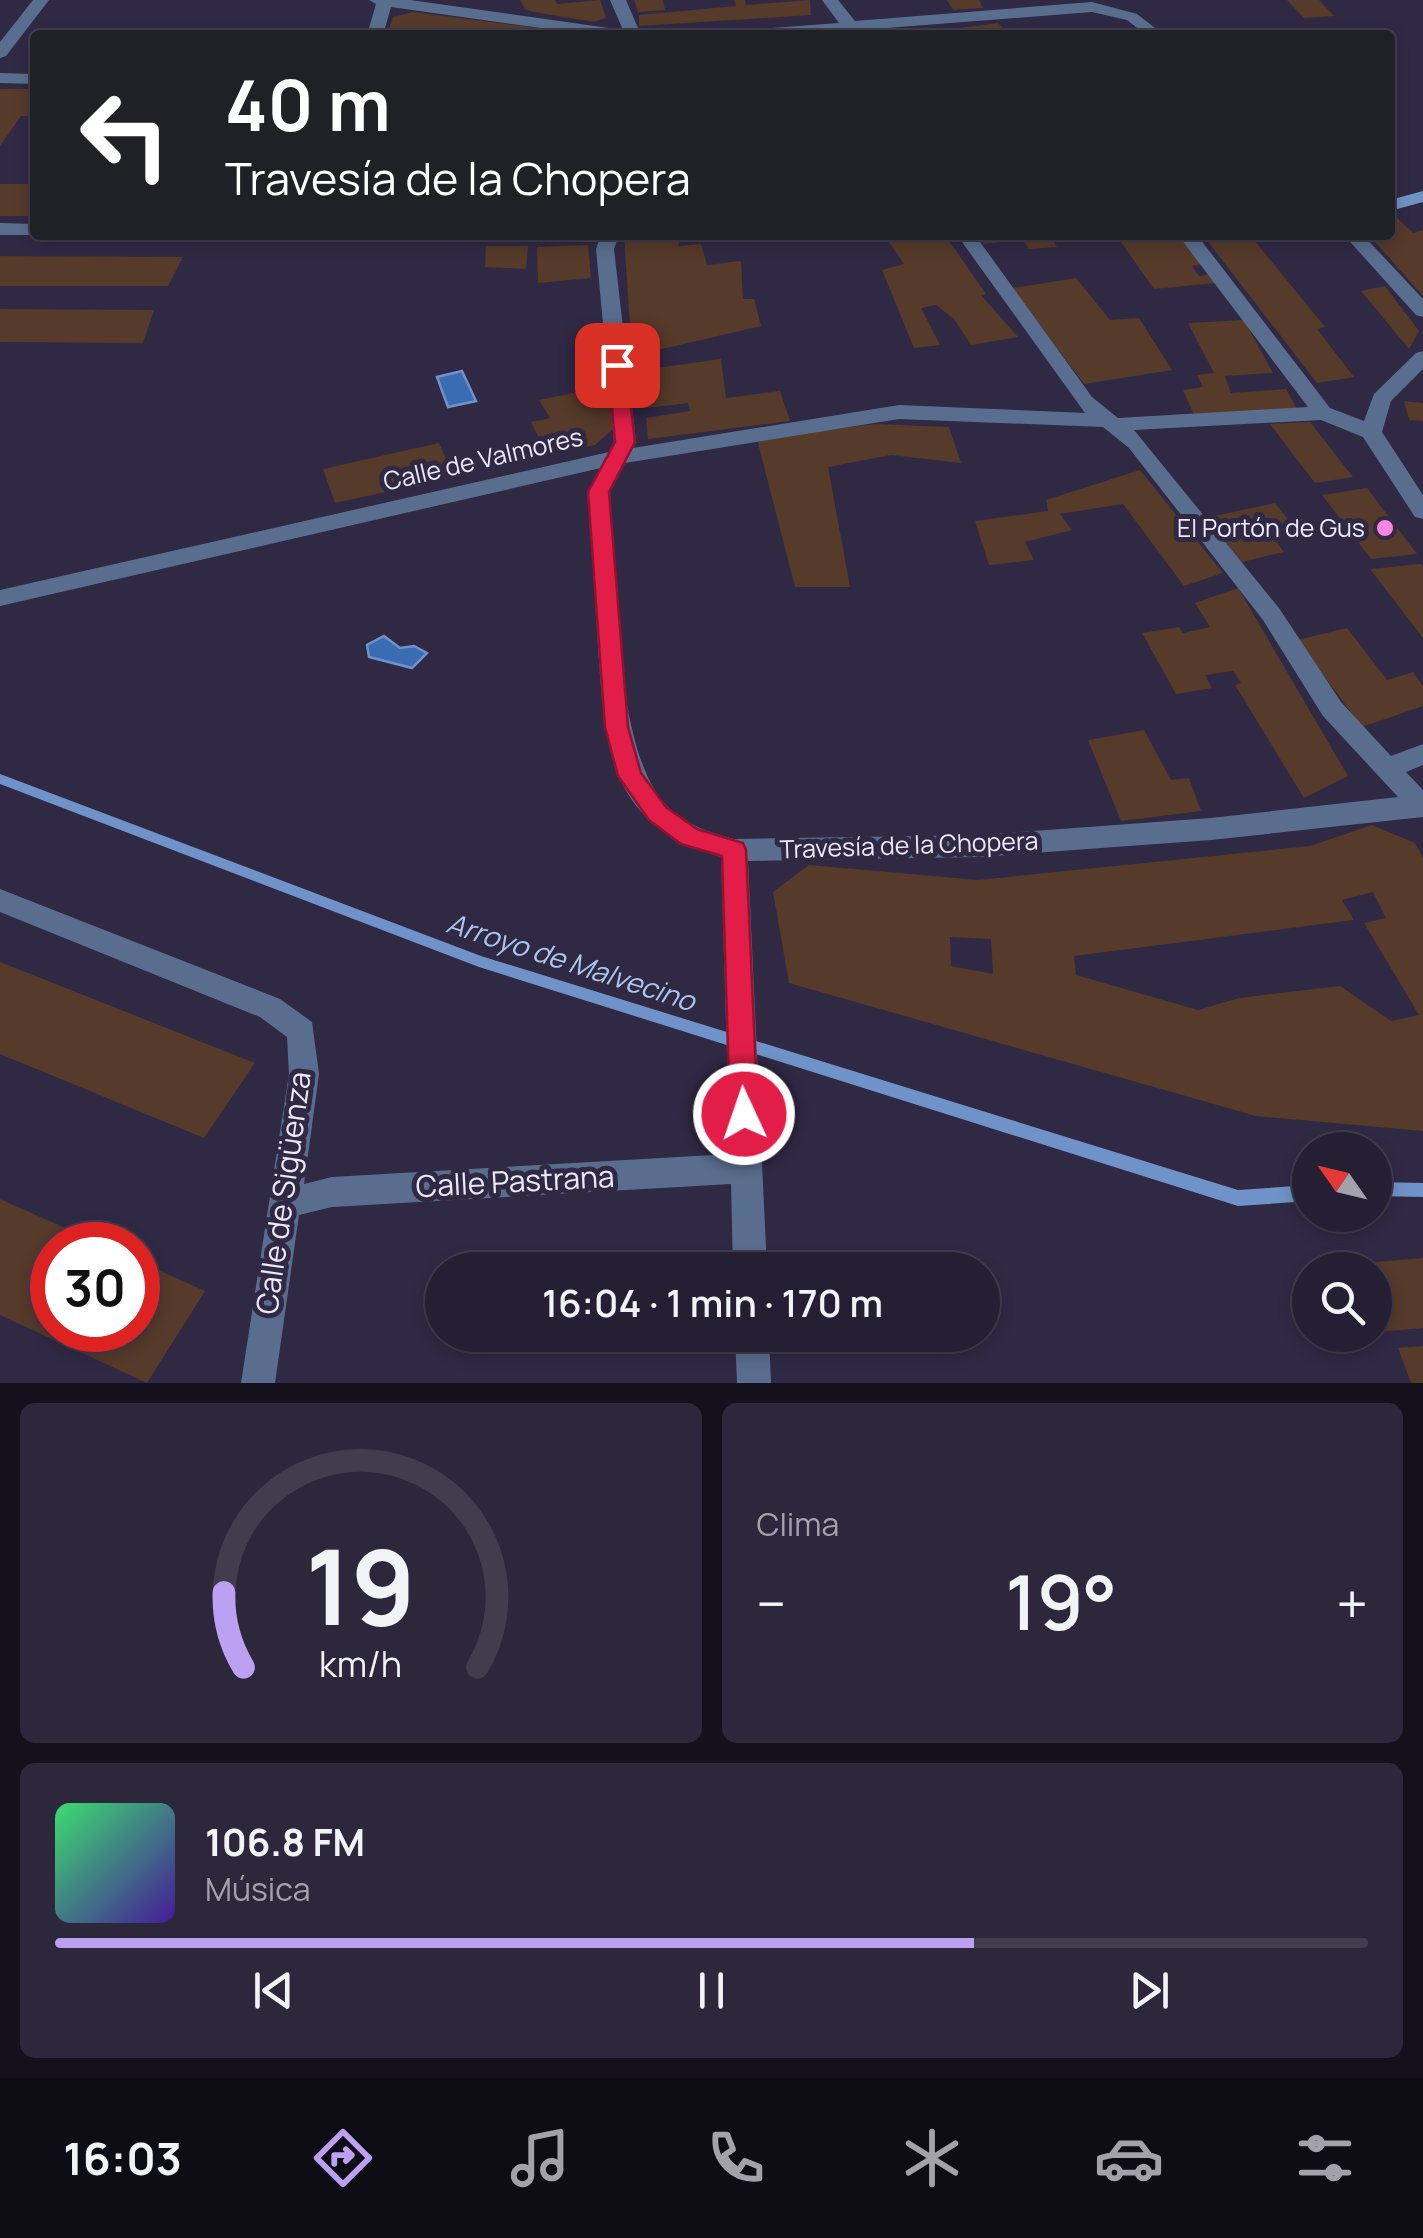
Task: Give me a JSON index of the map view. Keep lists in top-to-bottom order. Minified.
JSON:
{"streets":{"street":["Calle de Valmores","Travesía de la Chopera","Calle Pastrana","Calle de Sigüenza"]},"crossings":[["Calle de Valmores","Travesía de la Chopera"],["Calle Pastrana","Calle de Sigüenza"]],"water":["Arroyo de Malvecino"],"places":["El Portón de Gus"],"north":"top left","page":{"turn":["40 m","Travesía de la Chopera"],"limit":"30","trip":"16:04 · 1 min · 170 m","tile":"Clima","heat":["−","19°","+"],"song":["106.8 FM","Música"],"tabs":"16:03","gauge":["19","km/h"]}}
